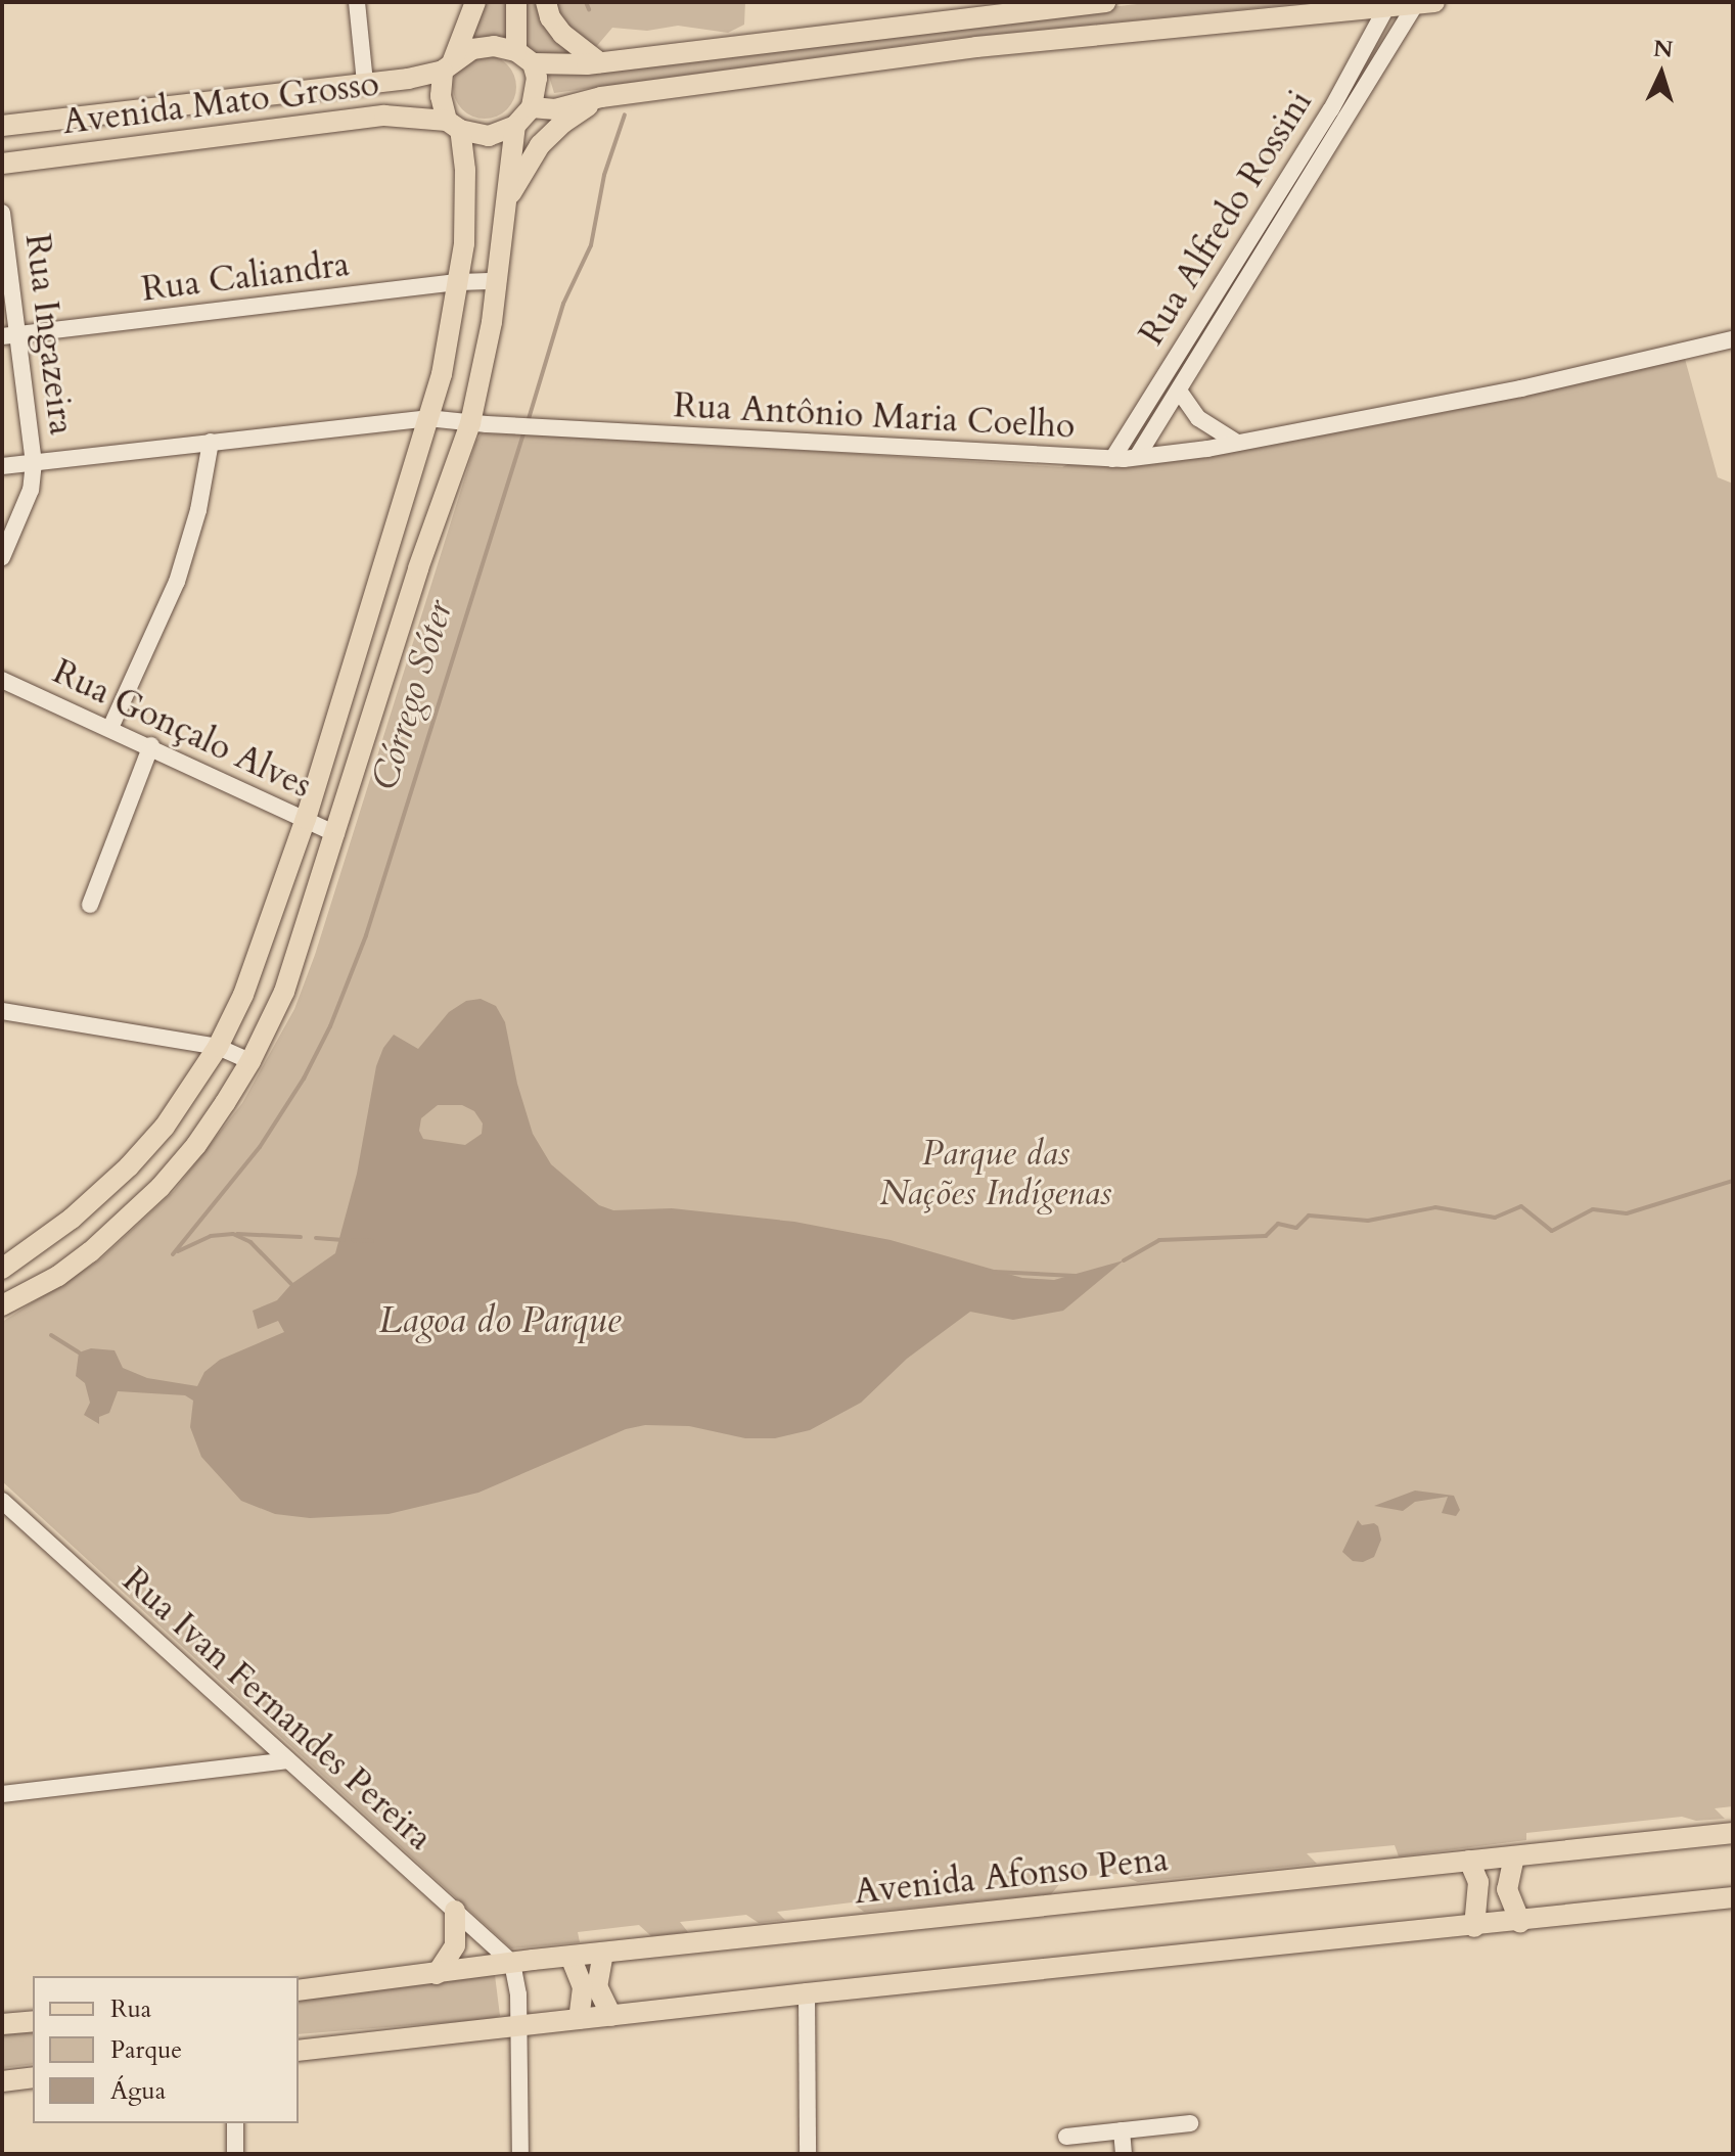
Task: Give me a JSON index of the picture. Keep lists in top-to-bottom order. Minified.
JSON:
{"streets":{"main road":["Avenida Mato Grosso","Avenida Afonso Pena"],"street":["Rua Alfredo Rossini","Rua Caliandra","Rua Ingazeira","Rua Antônio Maria Coelho","Rua Gonçalo Alves","Rua Ivan Fernandes Pereira"]},"crossings":[["Rua Alfredo Rossini","Rua Antônio Maria Coelho"],["Rua Caliandra","Rua Ingazeira"],["Rua Ingazeira","Rua Antônio Maria Coelho"],["Rua Ivan Fernandes Pereira","Avenida Afonso Pena"]],"water":["Córrego Sóter","Lagoa do Parque"],"parks":["Parque das Nações Indígenas"],"legend":["Rua","Parque","Água"],"north":"top"}
